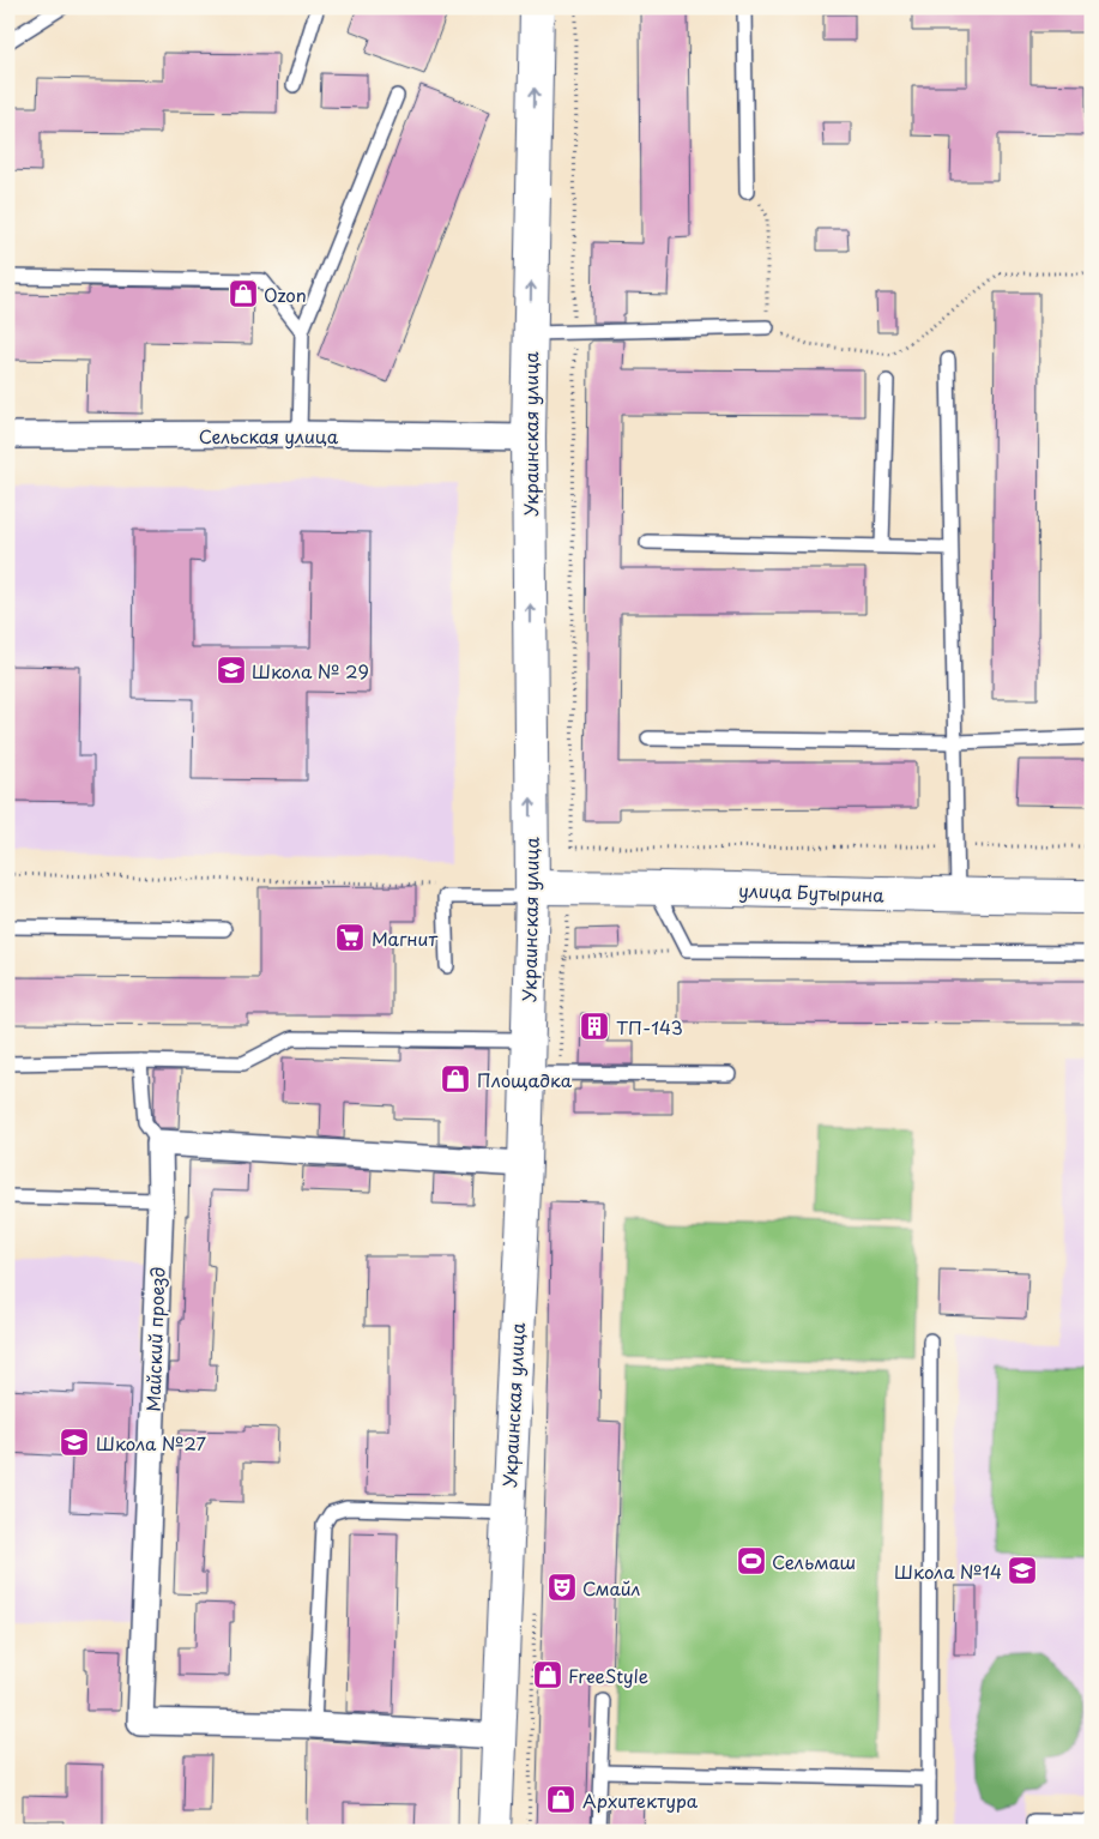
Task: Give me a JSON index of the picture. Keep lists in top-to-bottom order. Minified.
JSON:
{"streets":{"street":["Украинская улица","Сельская улица","улица Бутырина","Майский проезд"]},"crossings":[["Украинская улица","Сельская улица"],["Украинская улица","улица Бутырина"],["Украинская улица","Майский проезд"]],"one_way":["Украинская улица"],"places":{"shop":["Ozon","Площадка","FreeStyle","Архитектура"],"school or university":["Школа № 29","Школа №27","Школа №14"],"supermarket":["Магнит"],"building":["ТП-143"],"sports":["Сельмаш"],"theatre":["Смайл"]}}
